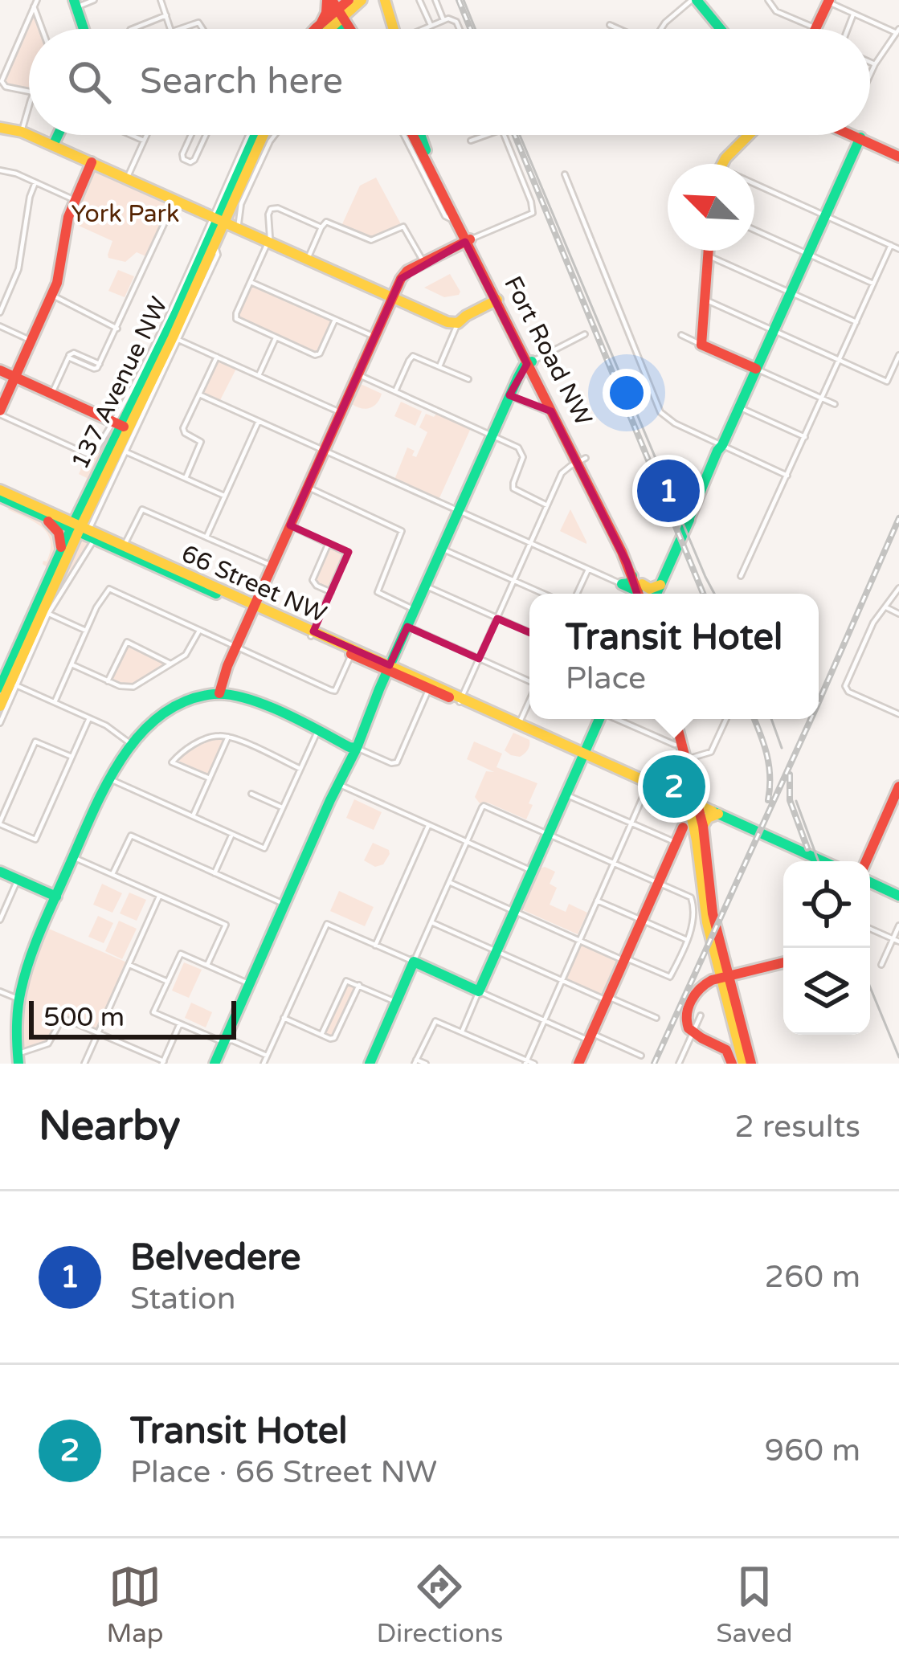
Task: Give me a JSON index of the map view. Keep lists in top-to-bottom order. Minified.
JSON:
{"streets":{"street":["Fort Road NW","137 Avenue NW","66 Street NW"]},"crossings":[["137 Avenue NW","66 Street NW"]],"parks":["York Park"],"scale_bar":"500 m","north":"top left","page":{"search":"Search here","pins":["1","2"],"popup":["Transit Hotel","Place"],"scale":"500 m","heading":["Nearby","2 results"],"list":[{"mark":"1","name":"Belvedere","note":"Station","value":"260 m"},{"mark":"2","name":"Transit Hotel","note":"Place · 66 Street NW","value":"960 m"}],"nav":["Map","Directions","Saved"]}}
